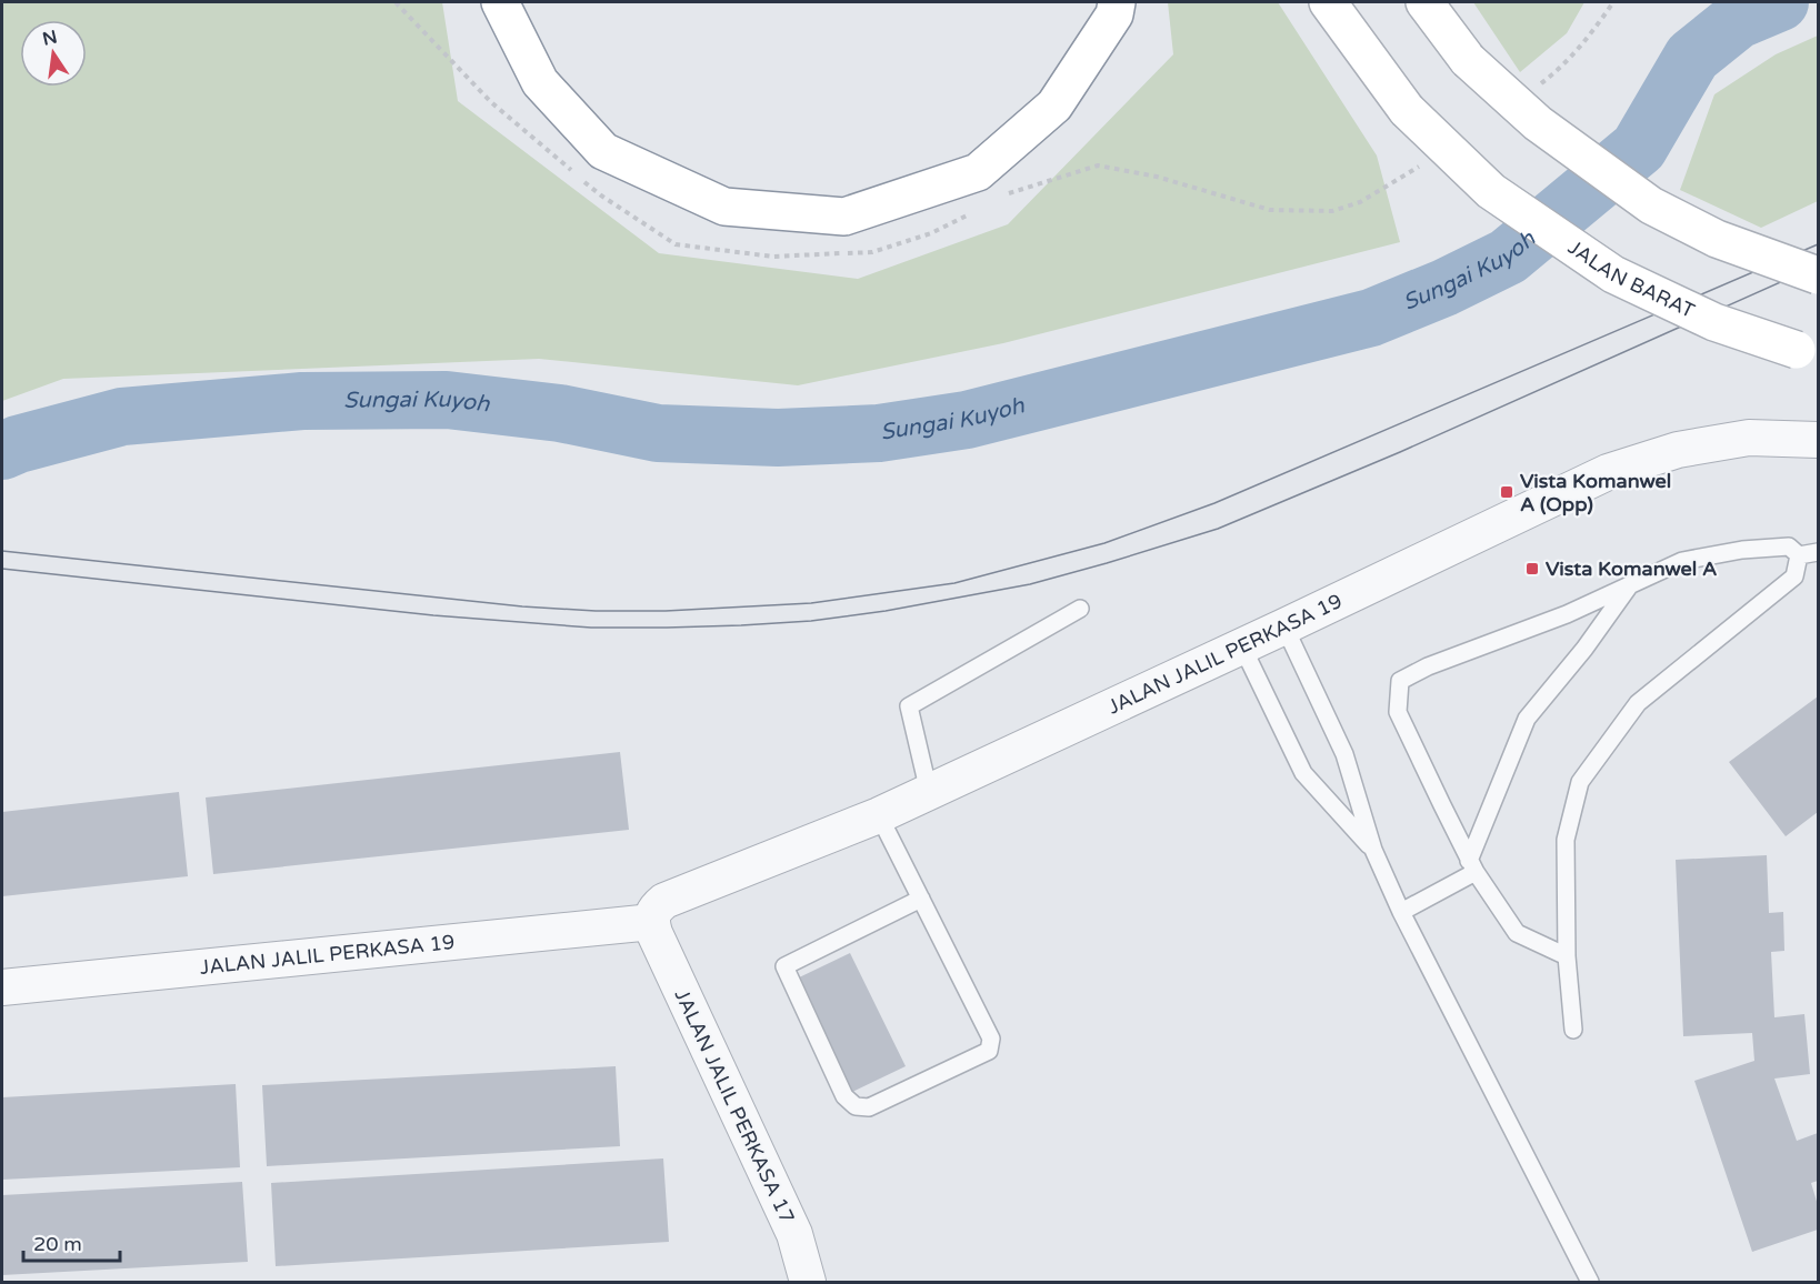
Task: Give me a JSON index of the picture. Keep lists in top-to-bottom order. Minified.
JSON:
{"streets":{"main road":["JALAN BARAT"],"street":["JALAN JALIL PERKASA 19","JALAN JALIL PERKASA 17"]},"crossings":[["JALAN JALIL PERKASA 19","JALAN JALIL PERKASA 17"]],"water":["Sungai Kuyoh"],"places":{"transit":["Vista Komanwel A (Opp)","Vista Komanwel A"]},"scale_bar":"20 m","north":"top"}
